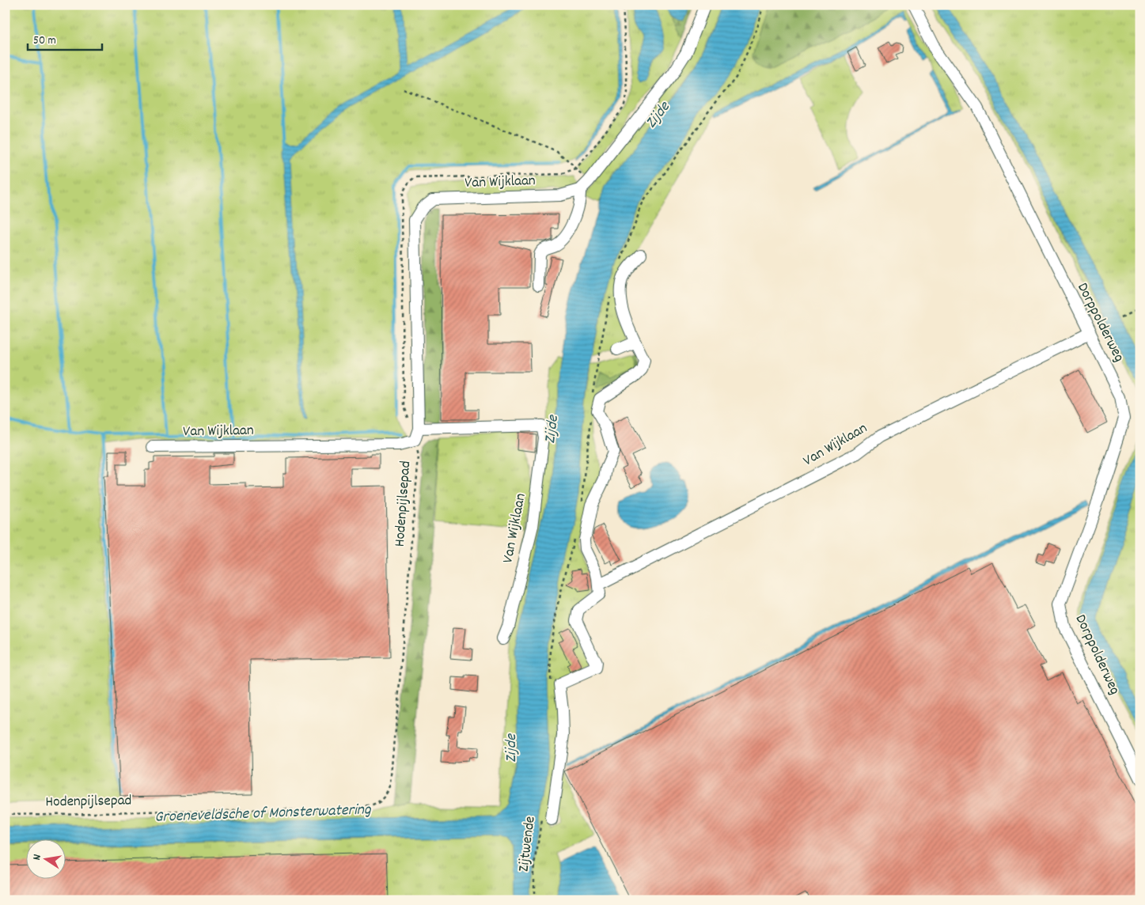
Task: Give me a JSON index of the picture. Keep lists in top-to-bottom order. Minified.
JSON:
{"streets":{"street":["Van Wijklaan","Dorppolderweg"],"path":["Hodenpijlsepad","Zijtwende"]},"crossings":[["Van Wijklaan","Dorppolderweg"],["Van Wijklaan","Hodenpijlsepad"]],"water":["Zijde","Groeneveldsche of Monsterwatering"],"scale_bar":"50 m","north":"left"}
